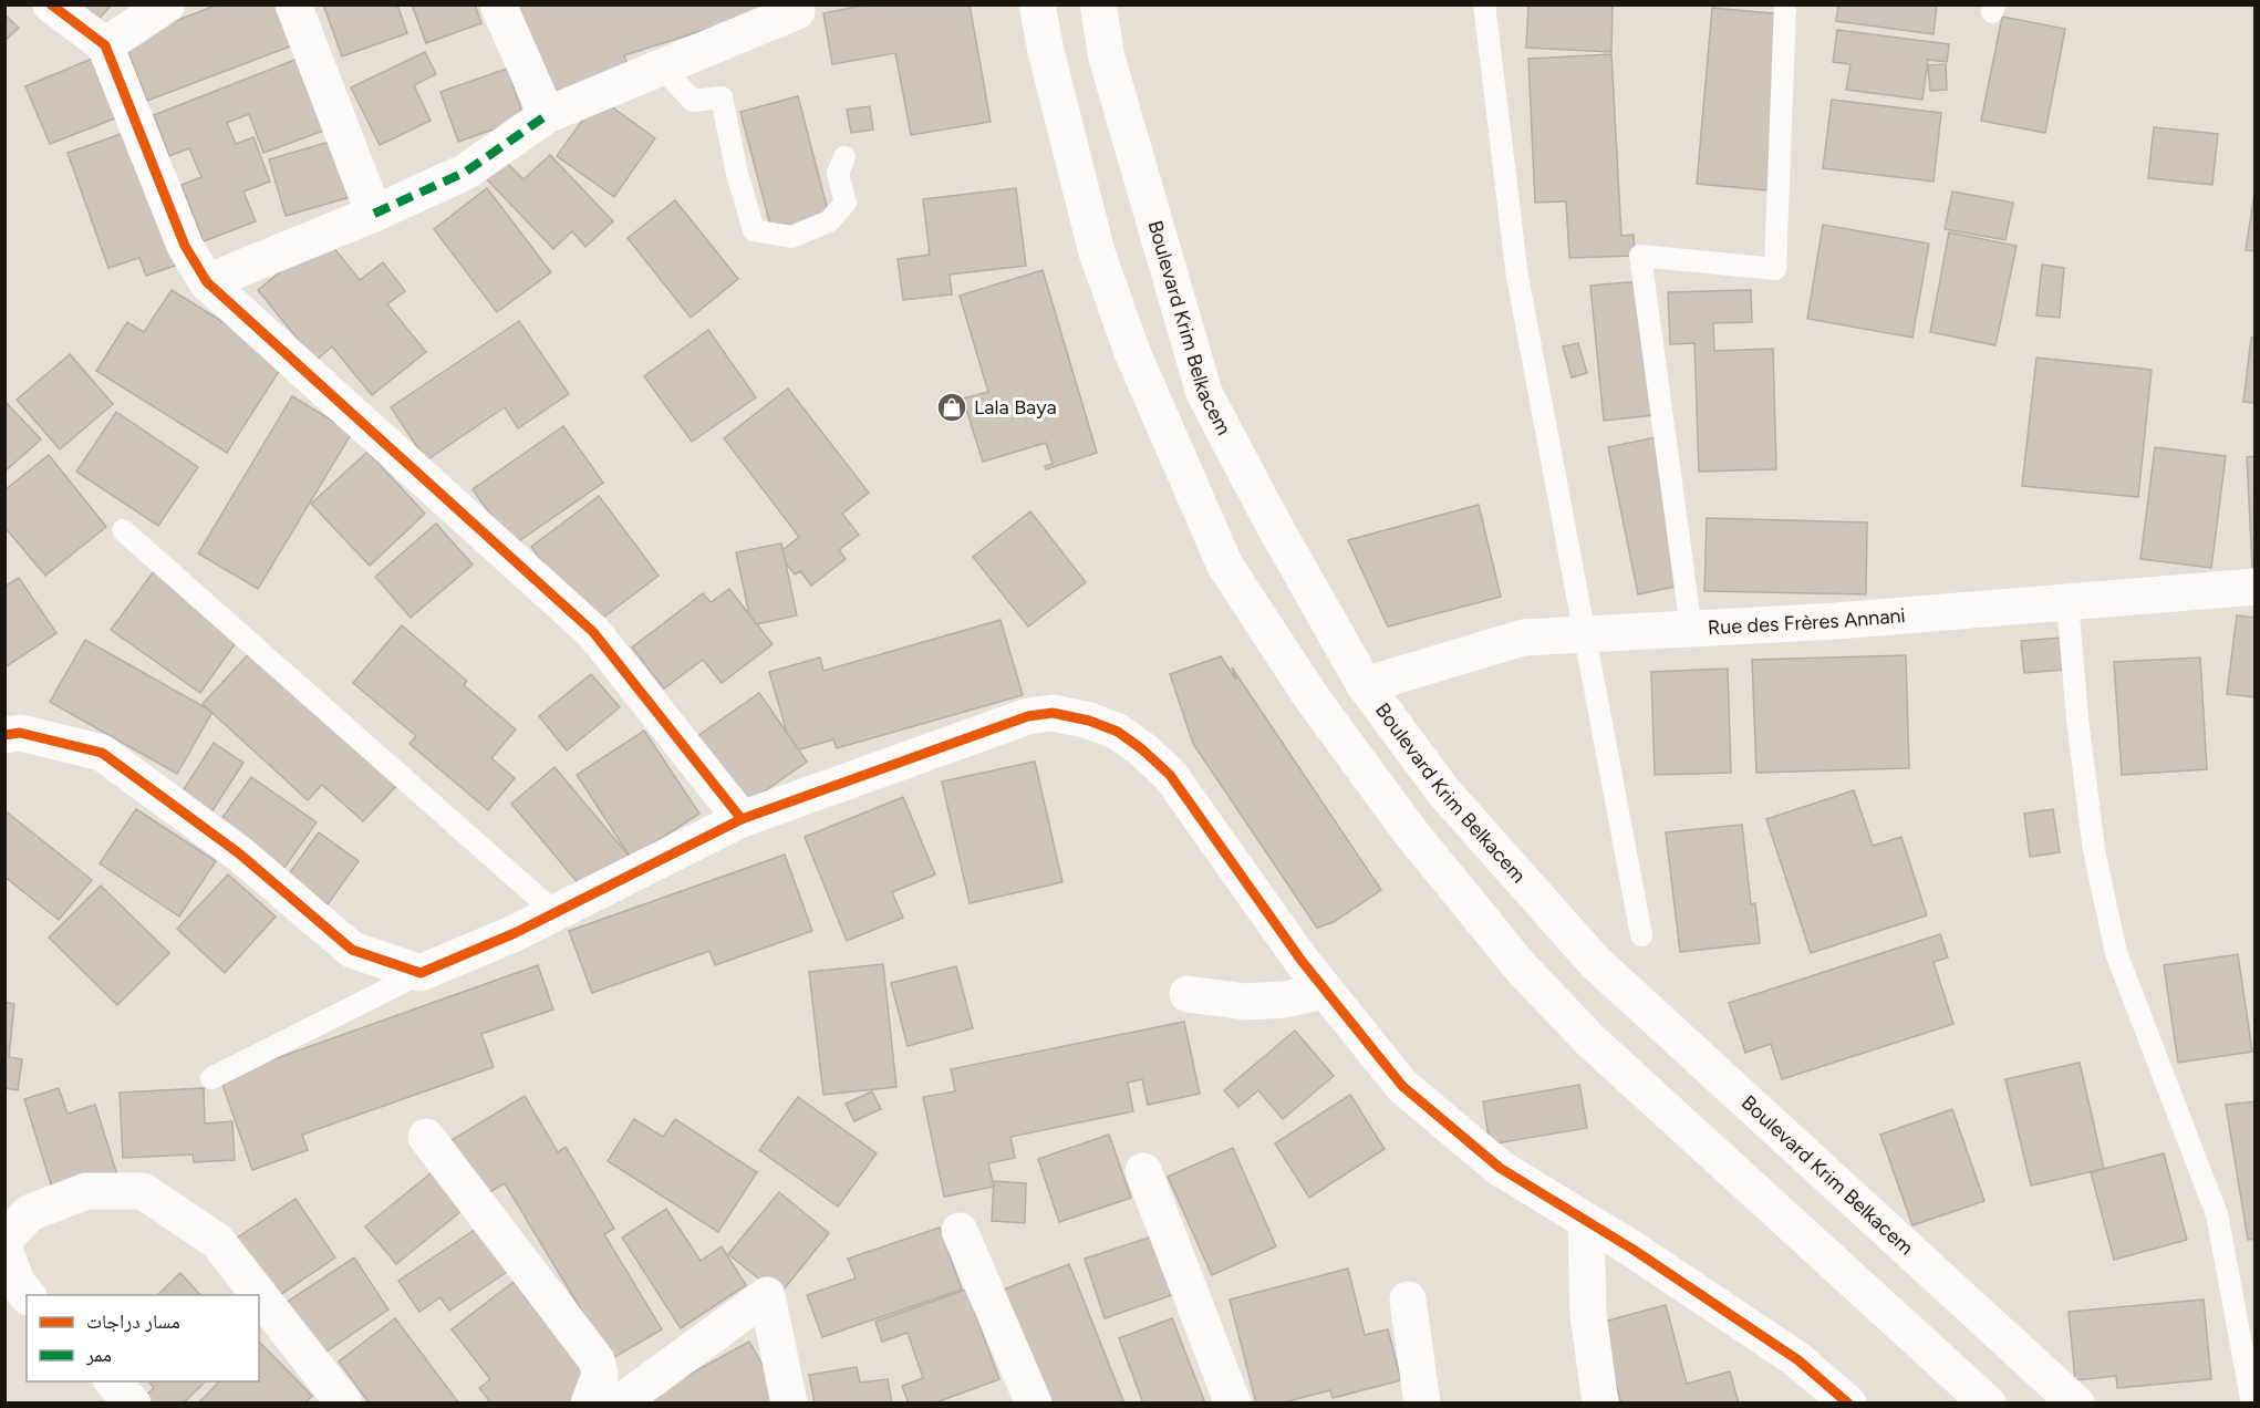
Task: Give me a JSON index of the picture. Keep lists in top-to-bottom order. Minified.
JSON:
{"streets":{"street":["Boulevard Krim Belkacem","Rue des Frères Annani"]},"crossings":[["Boulevard Krim Belkacem","Rue des Frères Annani"]],"places":{"shop":["Lala Baya"]},"legend":["مسار دراجات","ممر"]}
